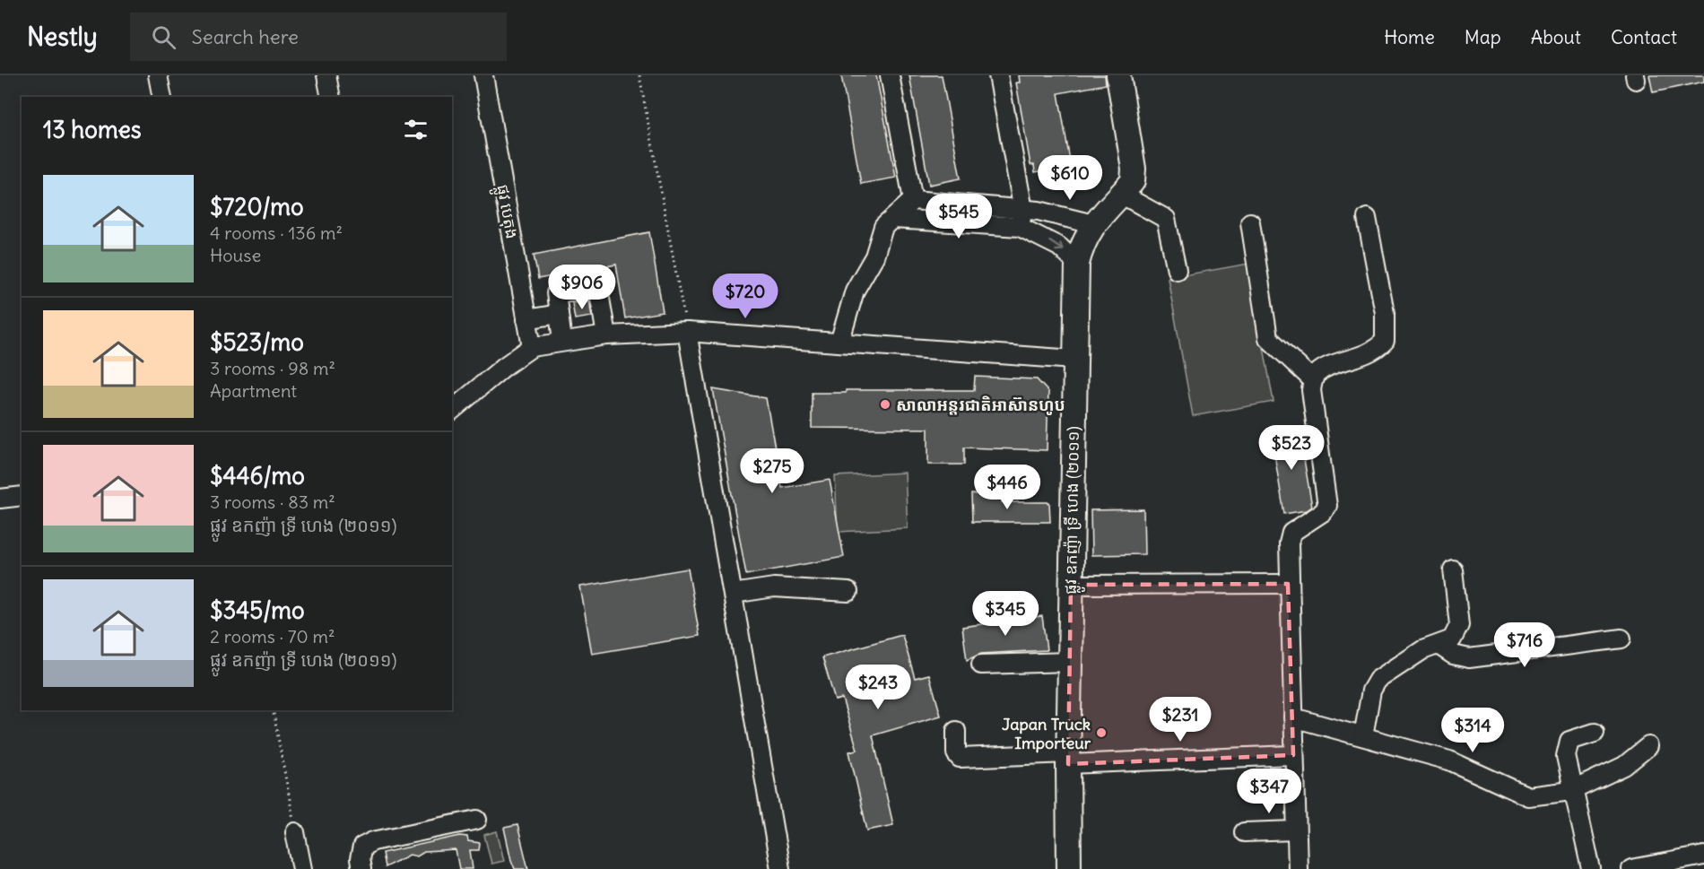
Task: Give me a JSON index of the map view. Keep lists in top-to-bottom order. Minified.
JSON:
{"streets":{"main road":["ផ្លូវ ឧកញ៉ា ទ្រី ហេង (២០១១)"],"street":["ផ្លូវ បេតុង"]},"places":["សាលាអន្ដរជាតិអាស៊ានហូប","Japan Truck Importeur"],"page":{"header":"Nestly","search":"Search here","nav":["Home","Map","About","Contact"],"heading":"13 homes","price":["$610","$545","$906","$720","$523","$275","$446","$345","$716","$243","$231","$314","$347"],"list":[{"name":"$720/mo","note":"4 rooms · 136 m² · House"},{"name":"$523/mo","note":"3 rooms · 98 m² · Apartment"},{"name":"$446/mo","note":"3 rooms · 83 m² · ផ្លូវ ឧកញ៉ា ទ្រី ហេង (២០១១)"},{"name":"$345/mo","note":"2 rooms · 70 m² · ផ្លូវ ឧកញ៉ា ទ្រី ហេង (២០១១)"}]}}
